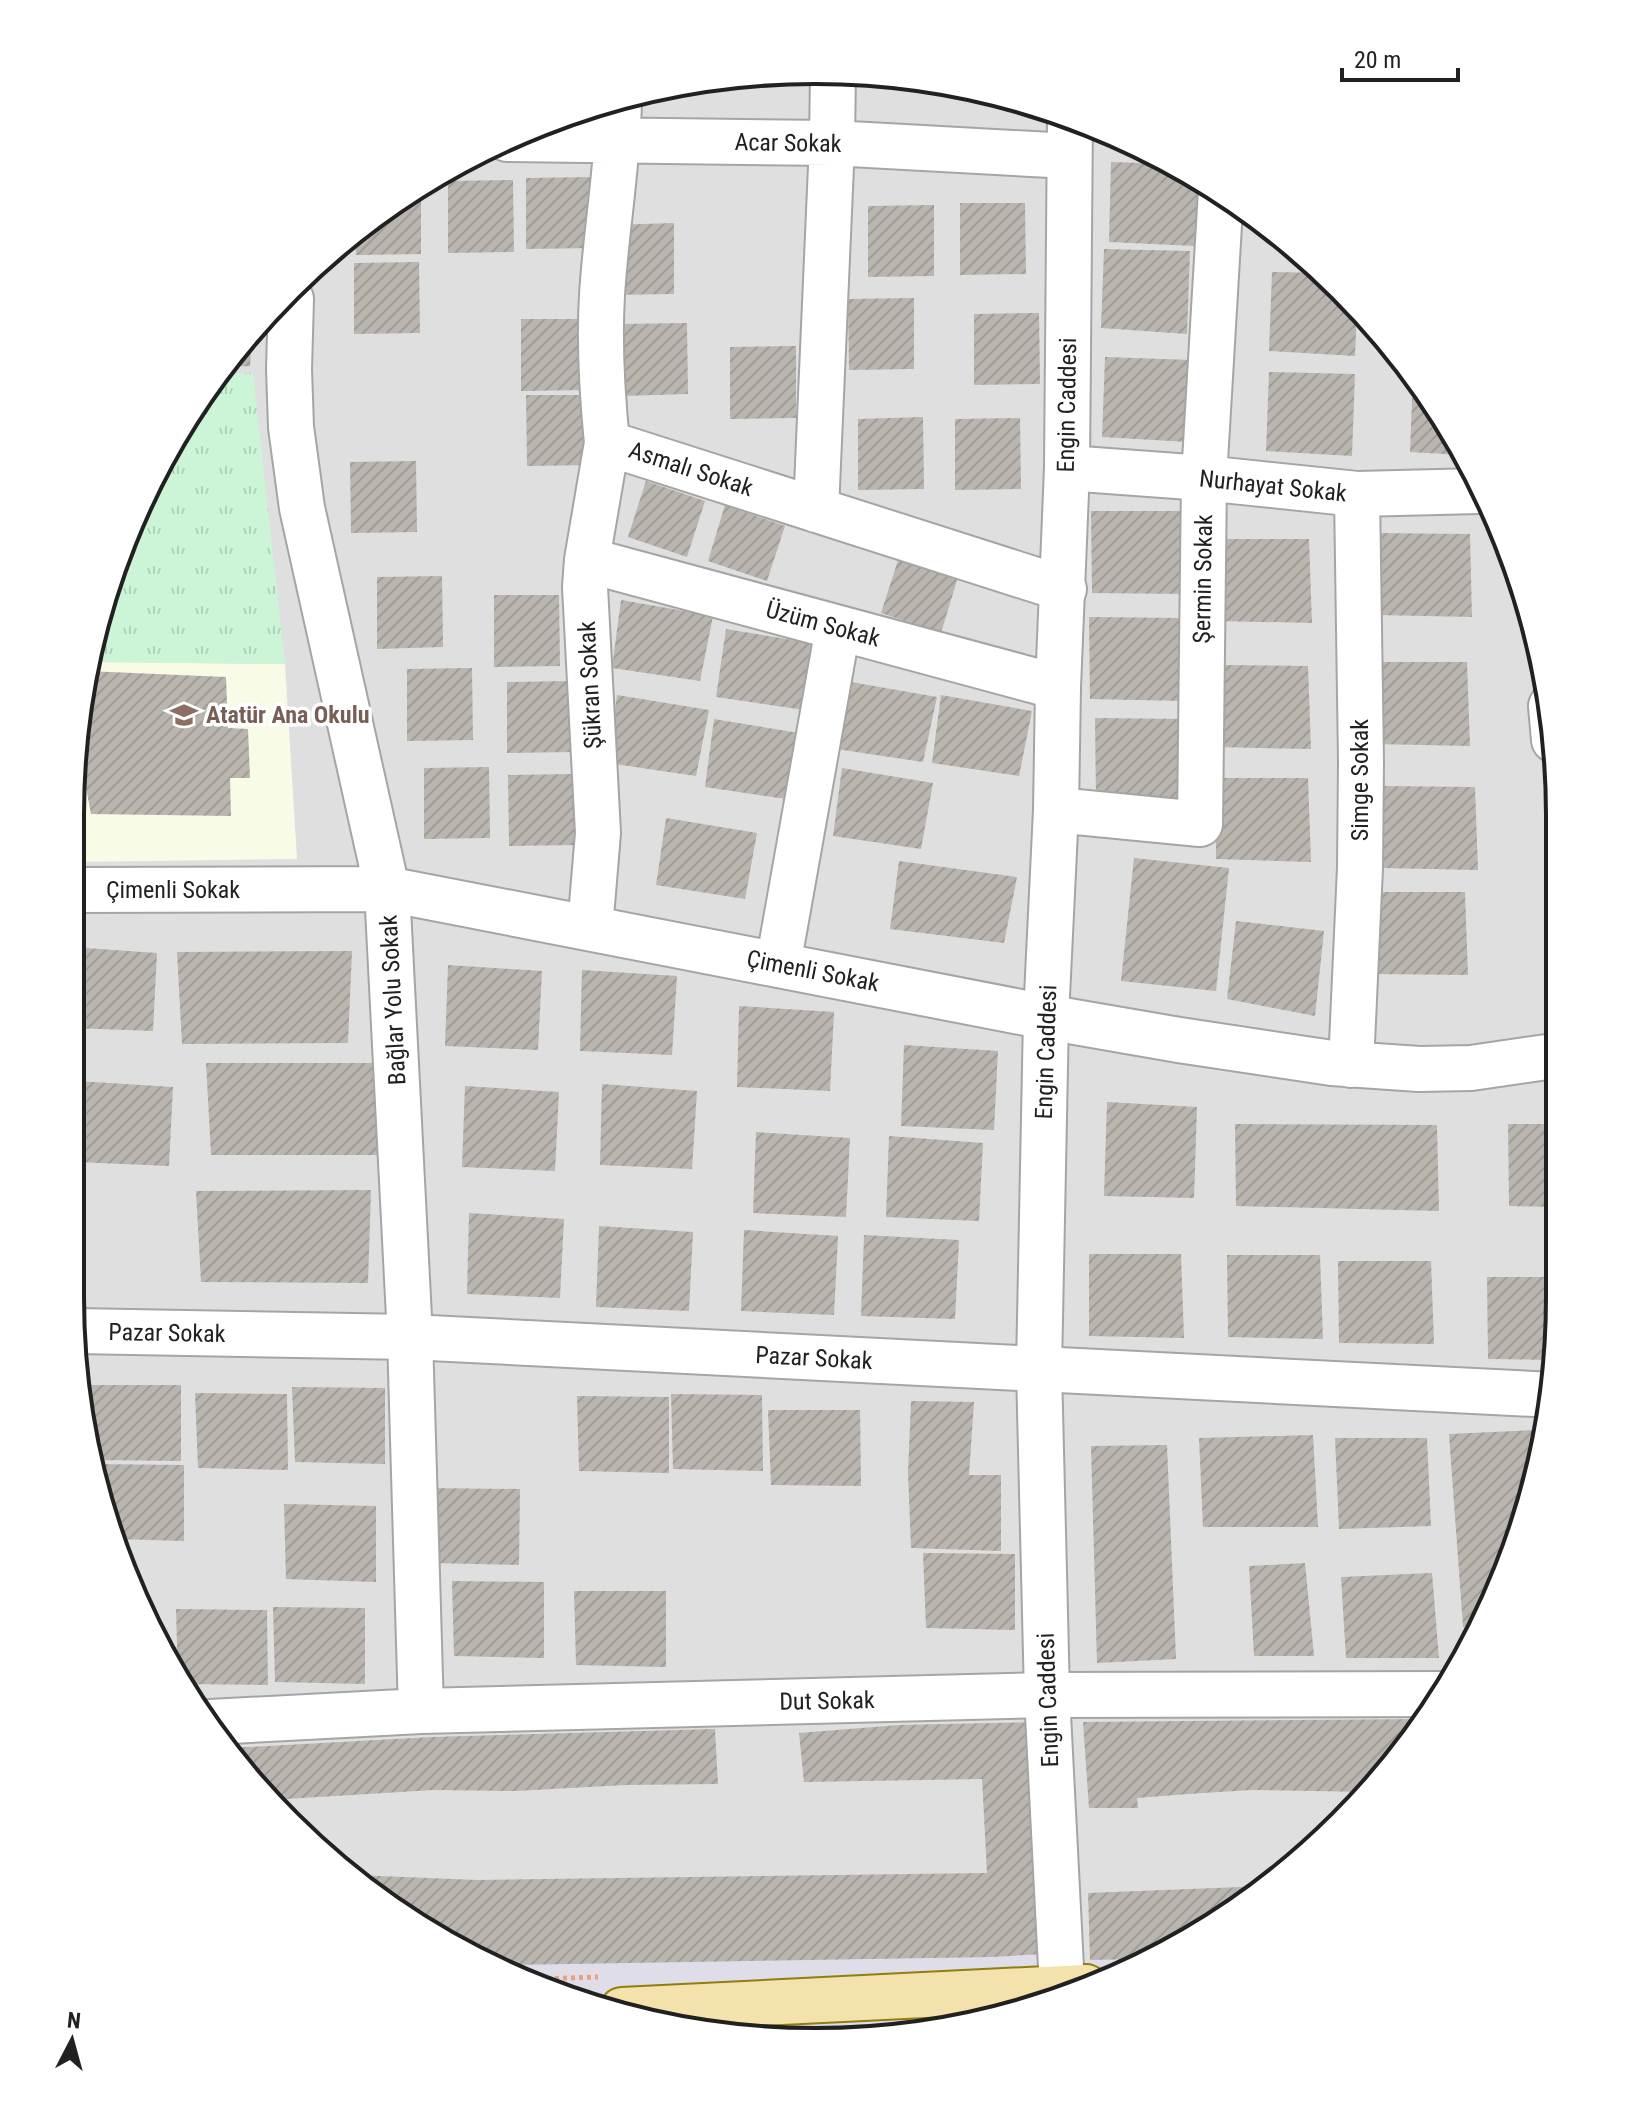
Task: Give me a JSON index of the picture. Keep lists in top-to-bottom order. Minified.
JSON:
{"streets":{"street":["Acar Sokak","Engin Caddesi","Asmalı Sokak","Nurhayat Sokak","Şermin Sokak","Üzüm Sokak","Şükran Sokak","Simge Sokak","Çimenli Sokak","Bağlar Yolu Sokak","Pazar Sokak","Dut Sokak"]},"crossings":[["Acar Sokak","Engin Caddesi"],["Acar Sokak","Asmalı Sokak"],["Engin Caddesi","Asmalı Sokak"],["Engin Caddesi","Nurhayat Sokak"],["Engin Caddesi","Şermin Sokak"],["Engin Caddesi","Üzüm Sokak"],["Engin Caddesi","Çimenli Sokak"],["Engin Caddesi","Pazar Sokak"],["Engin Caddesi","Dut Sokak"],["Asmalı Sokak","Şükran Sokak"],["Nurhayat Sokak","Şermin Sokak"],["Nurhayat Sokak","Simge Sokak"],["Üzüm Sokak","Şükran Sokak"],["Şükran Sokak","Çimenli Sokak"],["Simge Sokak","Çimenli Sokak"],["Çimenli Sokak","Bağlar Yolu Sokak"],["Bağlar Yolu Sokak","Pazar Sokak"],["Bağlar Yolu Sokak","Dut Sokak"]],"places":{"school or university":["Atatür Ana Okulu"]},"scale_bar":"20 m","north":"top"}
